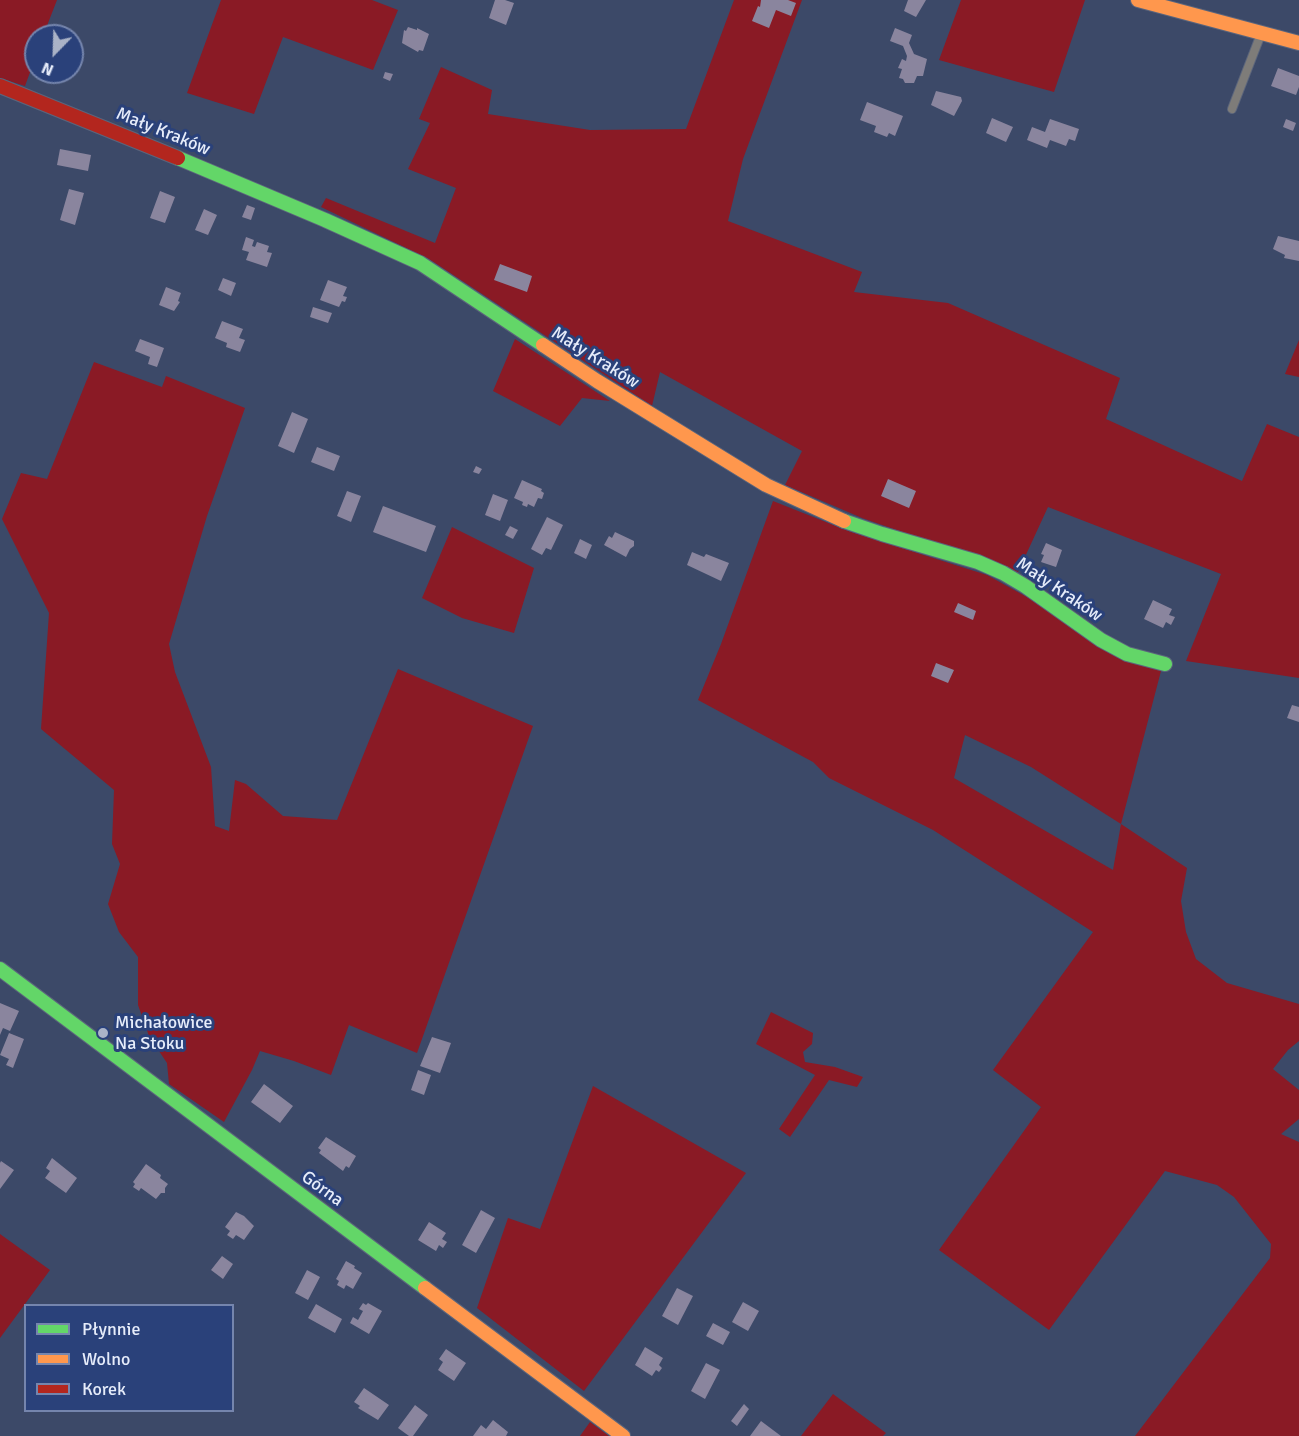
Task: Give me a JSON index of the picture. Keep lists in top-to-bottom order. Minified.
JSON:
{"streets":{"street":["Mały Kraków","Górna"]},"places":["Michałowice Na Stoku"],"legend":["Płynnie","Wolno","Korek"],"north":"bottom left"}
